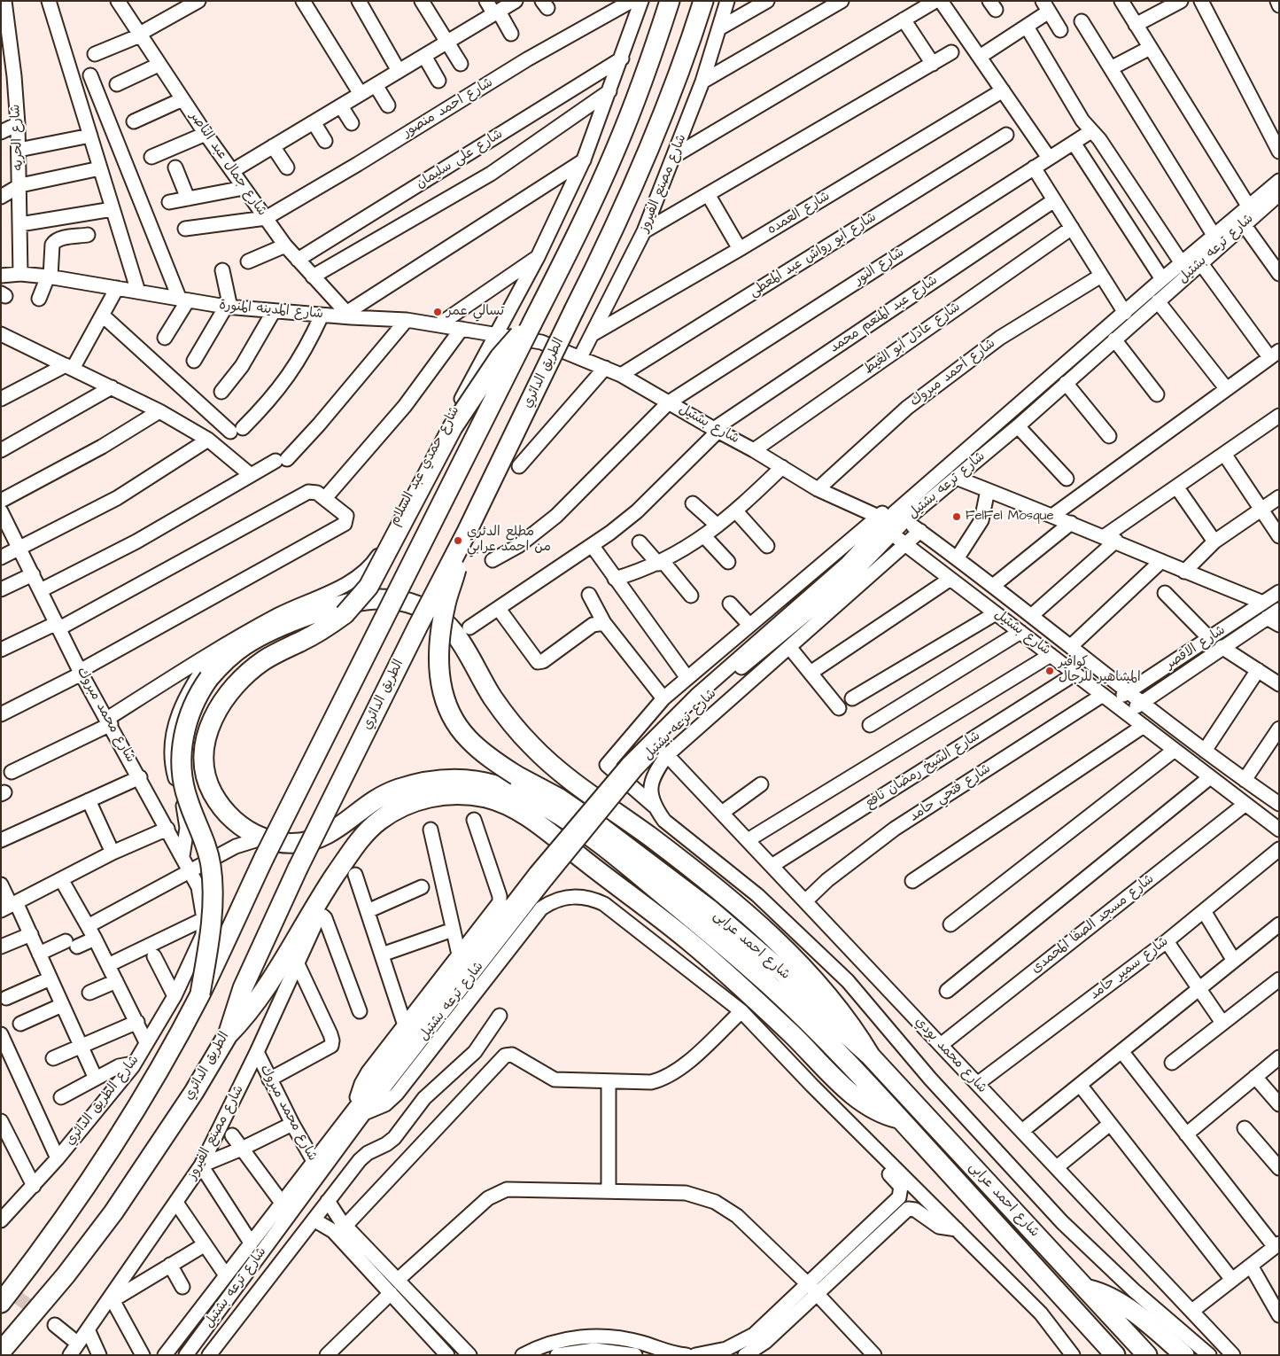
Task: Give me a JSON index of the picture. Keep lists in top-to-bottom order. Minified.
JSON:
{"streets":{"highway":["الطريق الدائري","شارع احمد عرابى"],"street":["شارع احمد منصور","شارع الحريه","شارع على سليمان","شارع جمال عبد الناصر","شارع مصنع الفيروز","شارع العمده","شارع ترعه بشتيل","شارع أبو رواش عبد المعطى","شارع النور","شارع المدينه المنورة","شارع عبد المنعم محمد","شارع عادل أبو الغيط","شارع أحمد مبروك","شارع بشتيل","شارع حمدي عبد السلام","شارع الاقصر","شارع محمد مبروك","شارع الشيخ رمضان نافع","شارع فتحي حامد","شارع مسجد الصفا المحمدى","شارع سمير حامد","شارع محمد بودي","شارع الطريق الدائري"]},"crossings":[["شارع احمد منصور","شارع جمال عبد الناصر"],["شارع الحريه","شارع المدينه المنورة"],["شارع على سليمان","شارع جمال عبد الناصر"],["شارع على سليمان","شارع حمدي عبد السلام"],["شارع جمال عبد الناصر","شارع المدينه المنورة"],["شارع مصنع الفيروز","شارع العمده"],["شارع مصنع الفيروز","شارع بشتيل"],["شارع مصنع الفيروز","شارع محمد مبروك"],["شارع ترعه بشتيل","شارع بشتيل"],["شارع ترعه بشتيل","شارع محمد مبروك"],["شارع أبو رواش عبد المعطى","شارع بشتيل"],["شارع النور","شارع بشتيل"],["شارع المدينه المنورة","شارع بشتيل"],["شارع المدينه المنورة","شارع حمدي عبد السلام"],["شارع عبد المنعم محمد","شارع بشتيل"],["شارع عادل أبو الغيط","شارع بشتيل"],["الطريق الدائري","شارع احمد عرابى"],["شارع أحمد مبروك","شارع بشتيل"],["شارع بشتيل","شارع الاقصر"],["شارع بشتيل","شارع الشيخ رمضان نافع"],["شارع بشتيل","شارع فتحي حامد"],["شارع بشتيل","شارع مسجد الصفا المحمدى"],["شارع حمدي عبد السلام","شارع محمد مبروك"],["شارع الاقصر","شارع فتحي حامد"],["شارع محمد مبروك","شارع الطريق الدائري"],["شارع الشيخ رمضان نافع","شارع محمد بودي"],["شارع فتحي حامد","شارع محمد بودي"],["شارع مسجد الصفا المحمدى","شارع محمد بودي"],["شارع سمير حامد","شارع محمد بودي"]],"places":["تسالي عمر","FelFel Mosque","مطلع الدئري من احمد عرابي","كوافير المشاهير للرجال"]}
